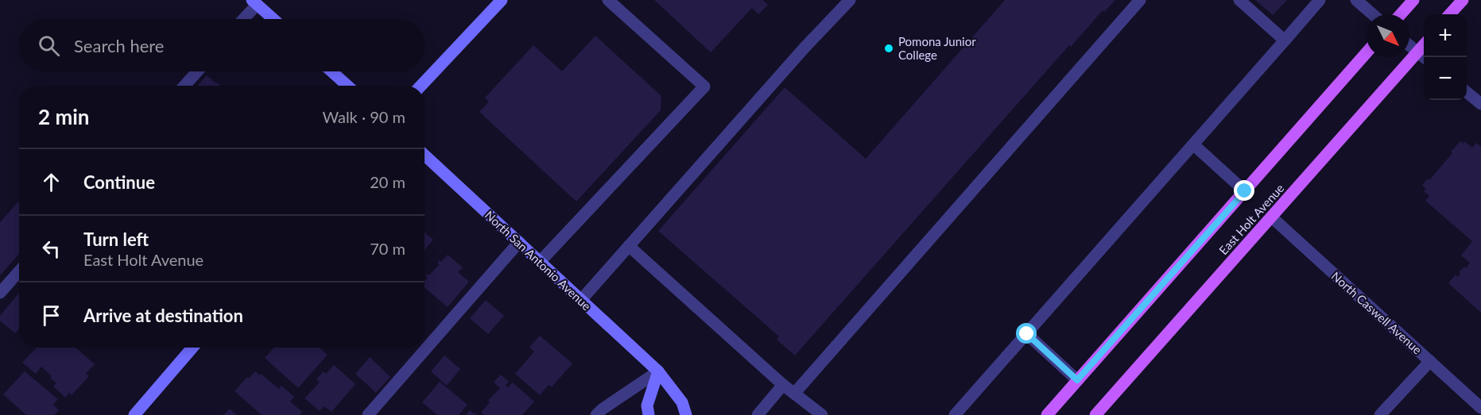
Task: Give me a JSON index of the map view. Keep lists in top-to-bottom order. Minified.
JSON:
{"streets":{"main road":["East Holt Avenue","North San Antonio Avenue"],"street":["North Caswell Avenue"]},"crossings":[["East Holt Avenue","North Caswell Avenue"]],"places":["Pomona Junior College"],"north":"bottom right","page":{"map_buttons":["+","−"],"search":"Search here","heading":["2 min","Walk · 90 m"],"list":[["Continue","20 m"],["Turn left","East Holt Avenue","70 m"],"Arrive at destination"]}}
